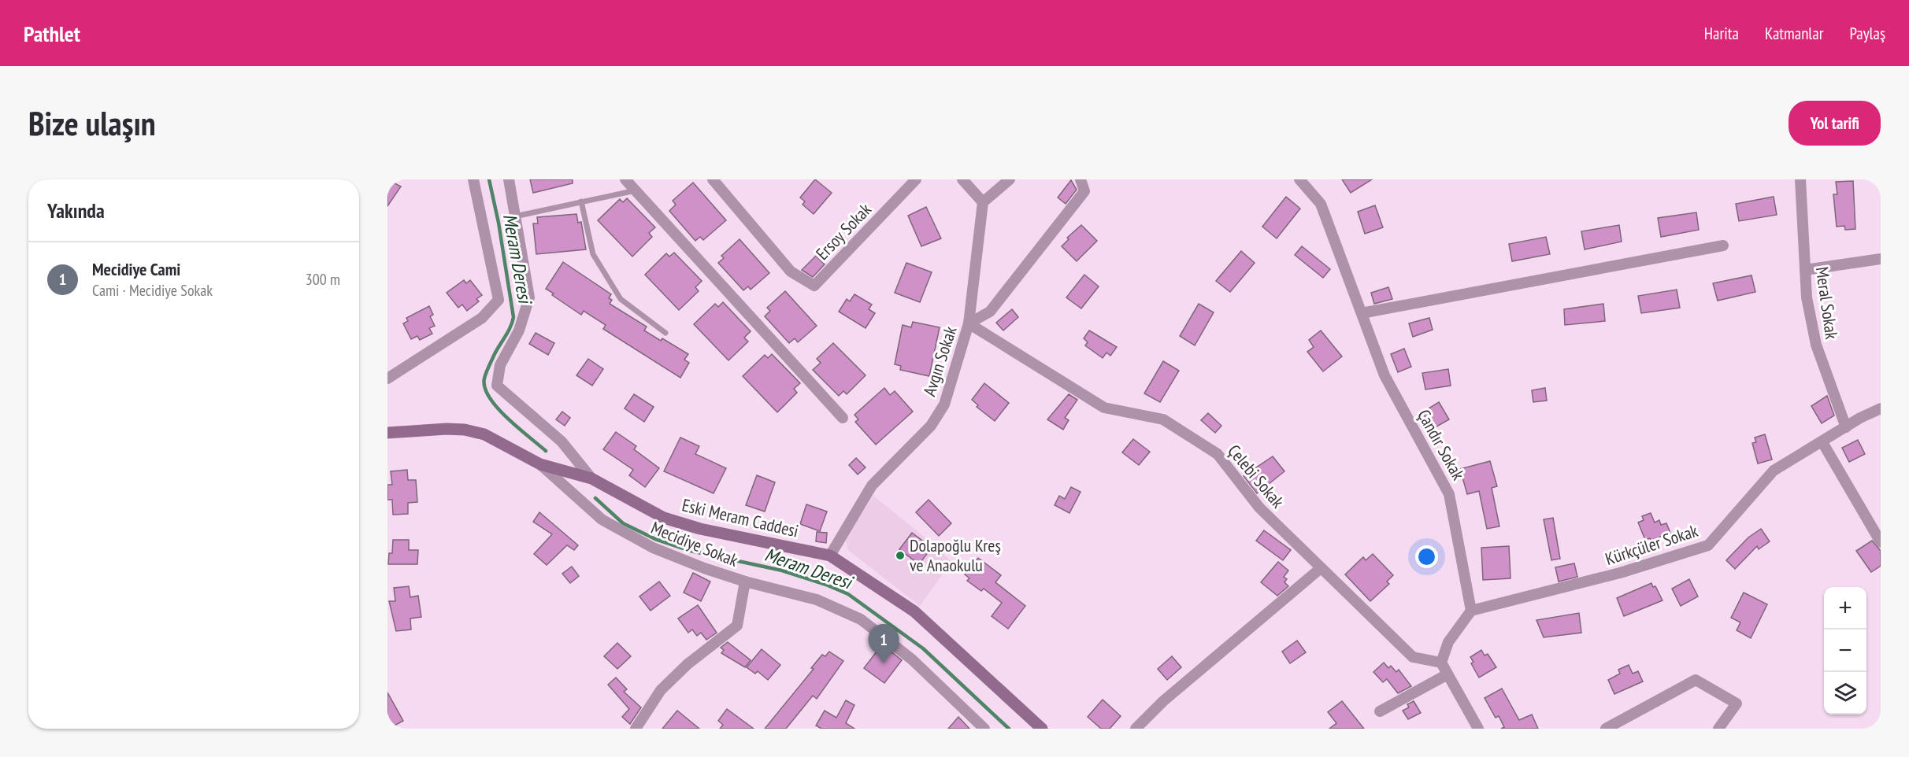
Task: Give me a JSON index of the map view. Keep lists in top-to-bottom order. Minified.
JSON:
{"streets":{"street":["Ersoy Sokak","Meral Sokak","Avgın Sokak","Çandır Sokak","Çelebi Sokak","Eski Meram Caddesi","Mecidiye Sokak","Kürkçüler Sokak"]},"crossings":[["Meral Sokak","Kürkçüler Sokak"],["Avgın Sokak","Çelebi Sokak"],["Avgın Sokak","Eski Meram Caddesi"],["Çandır Sokak","Kürkçüler Sokak"],["Eski Meram Caddesi","Mecidiye Sokak"]],"water":["Meram Deresi"],"places":["Dolapoğlu Kreş ve Anaokulu"],"page":{"header":"Pathlet","nav":["Harita","Katmanlar","Paylaş"],"buttons":"Yol tarifi","title":"Bize ulaşın","heading":"Yakında","list":[{"mark":"1","name":"Mecidiye Cami","note":"Cami · Mecidiye Sokak","value":"300 m"}],"map_buttons":["+","−"],"pins":"1"}}
